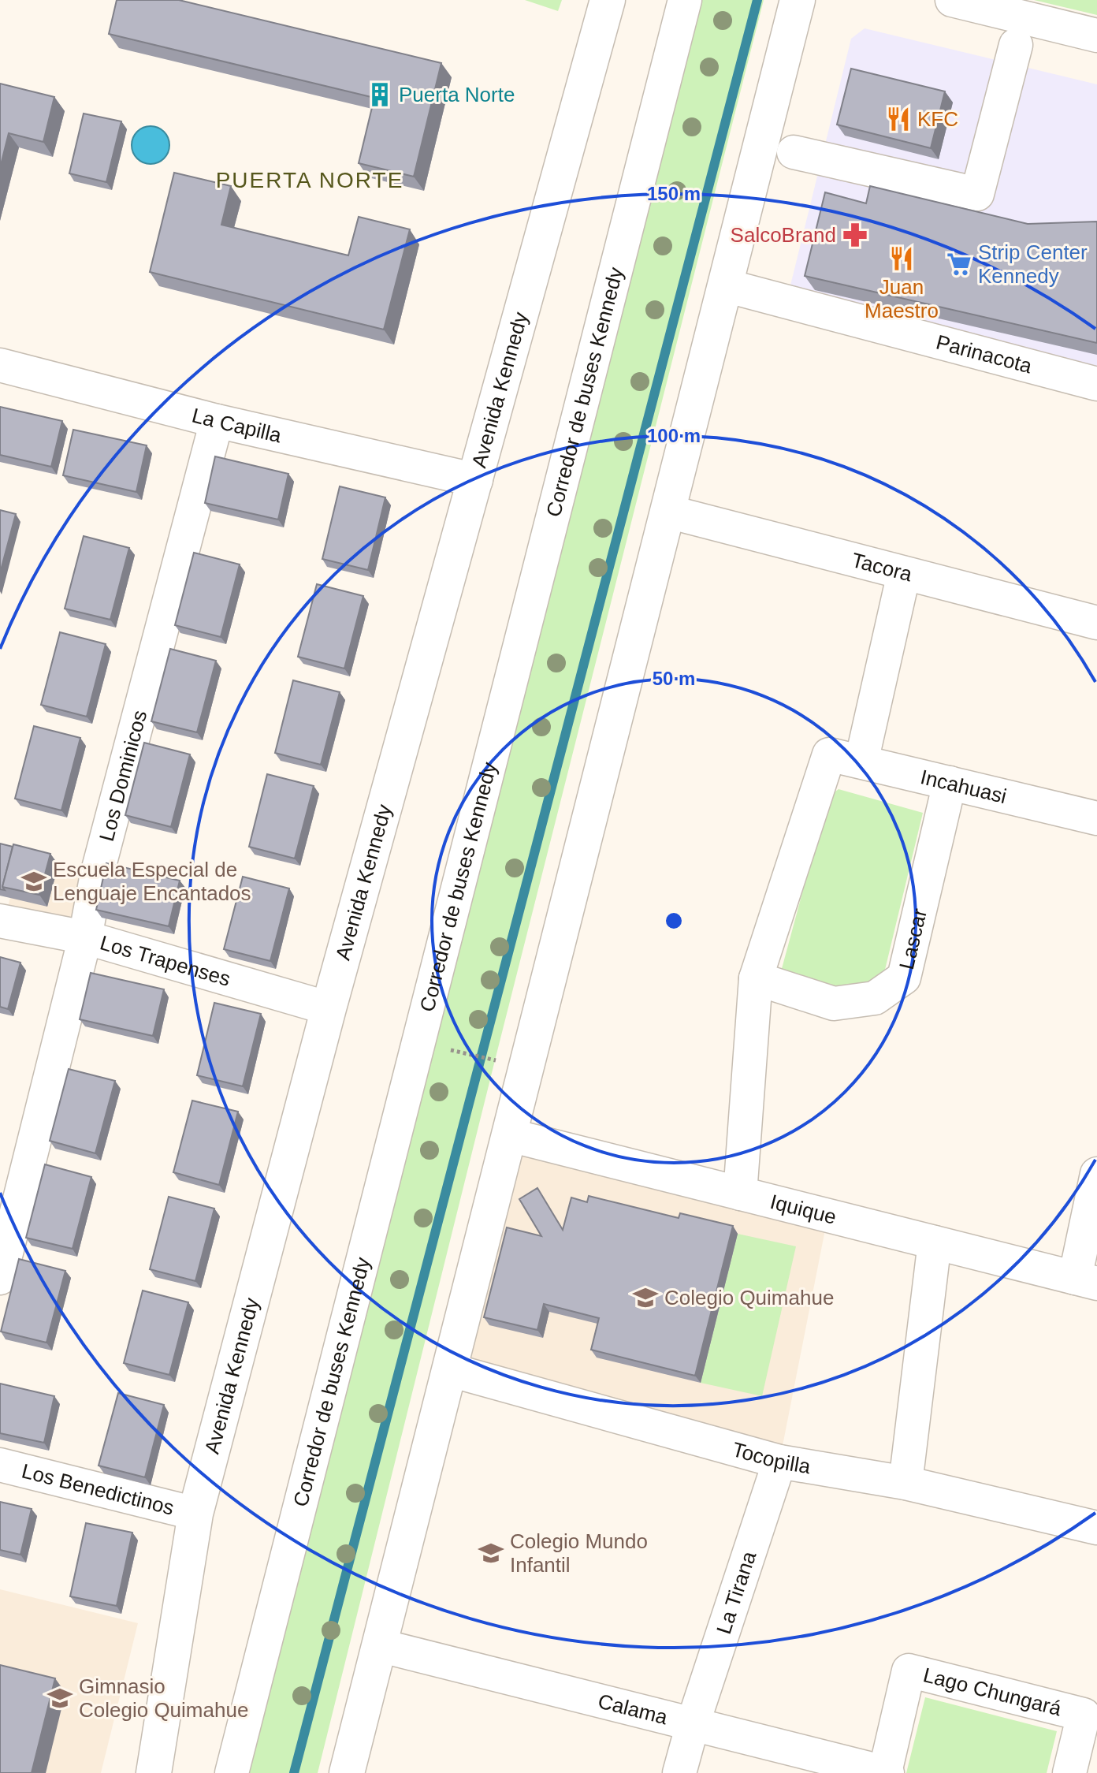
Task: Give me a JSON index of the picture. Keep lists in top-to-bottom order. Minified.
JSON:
{"streets":{"main road":["Avenida Kennedy"],"street":["Parinacota","Corredor de buses Kennedy","La Capilla","Tacora","Los Dominicos","Incahuasi","Lascar","Los Trapenses","Iquique","Tocopilla","Los Benedictinos","La Tirana","Lago Chungará","Calama"]},"crossings":[["Avenida Kennedy","La Capilla"],["Avenida Kennedy","Los Trapenses"],["Avenida Kennedy","Los Benedictinos"],["La Capilla","Los Dominicos"],["Los Dominicos","Los Trapenses"],["Incahuasi","Lascar"],["Tocopilla","La Tirana"],["La Tirana","Calama"],["Lago Chungará","Calama"]],"districts":["PUERTA NORTE"],"places":{"building":["Puerta Norte"],"restaurant":["KFC","Juan Maestro"],"pharmacy":["SalcoBrand"],"supermarket":["Strip Center Kennedy"],"school or university":["Escuela Especial de Lenguaje Encantados","Colegio Quimahue","Colegio Mundo Infantil","Gimnasio Colegio Quimahue"]},"rings":["150 m","100 m","50 m"]}
